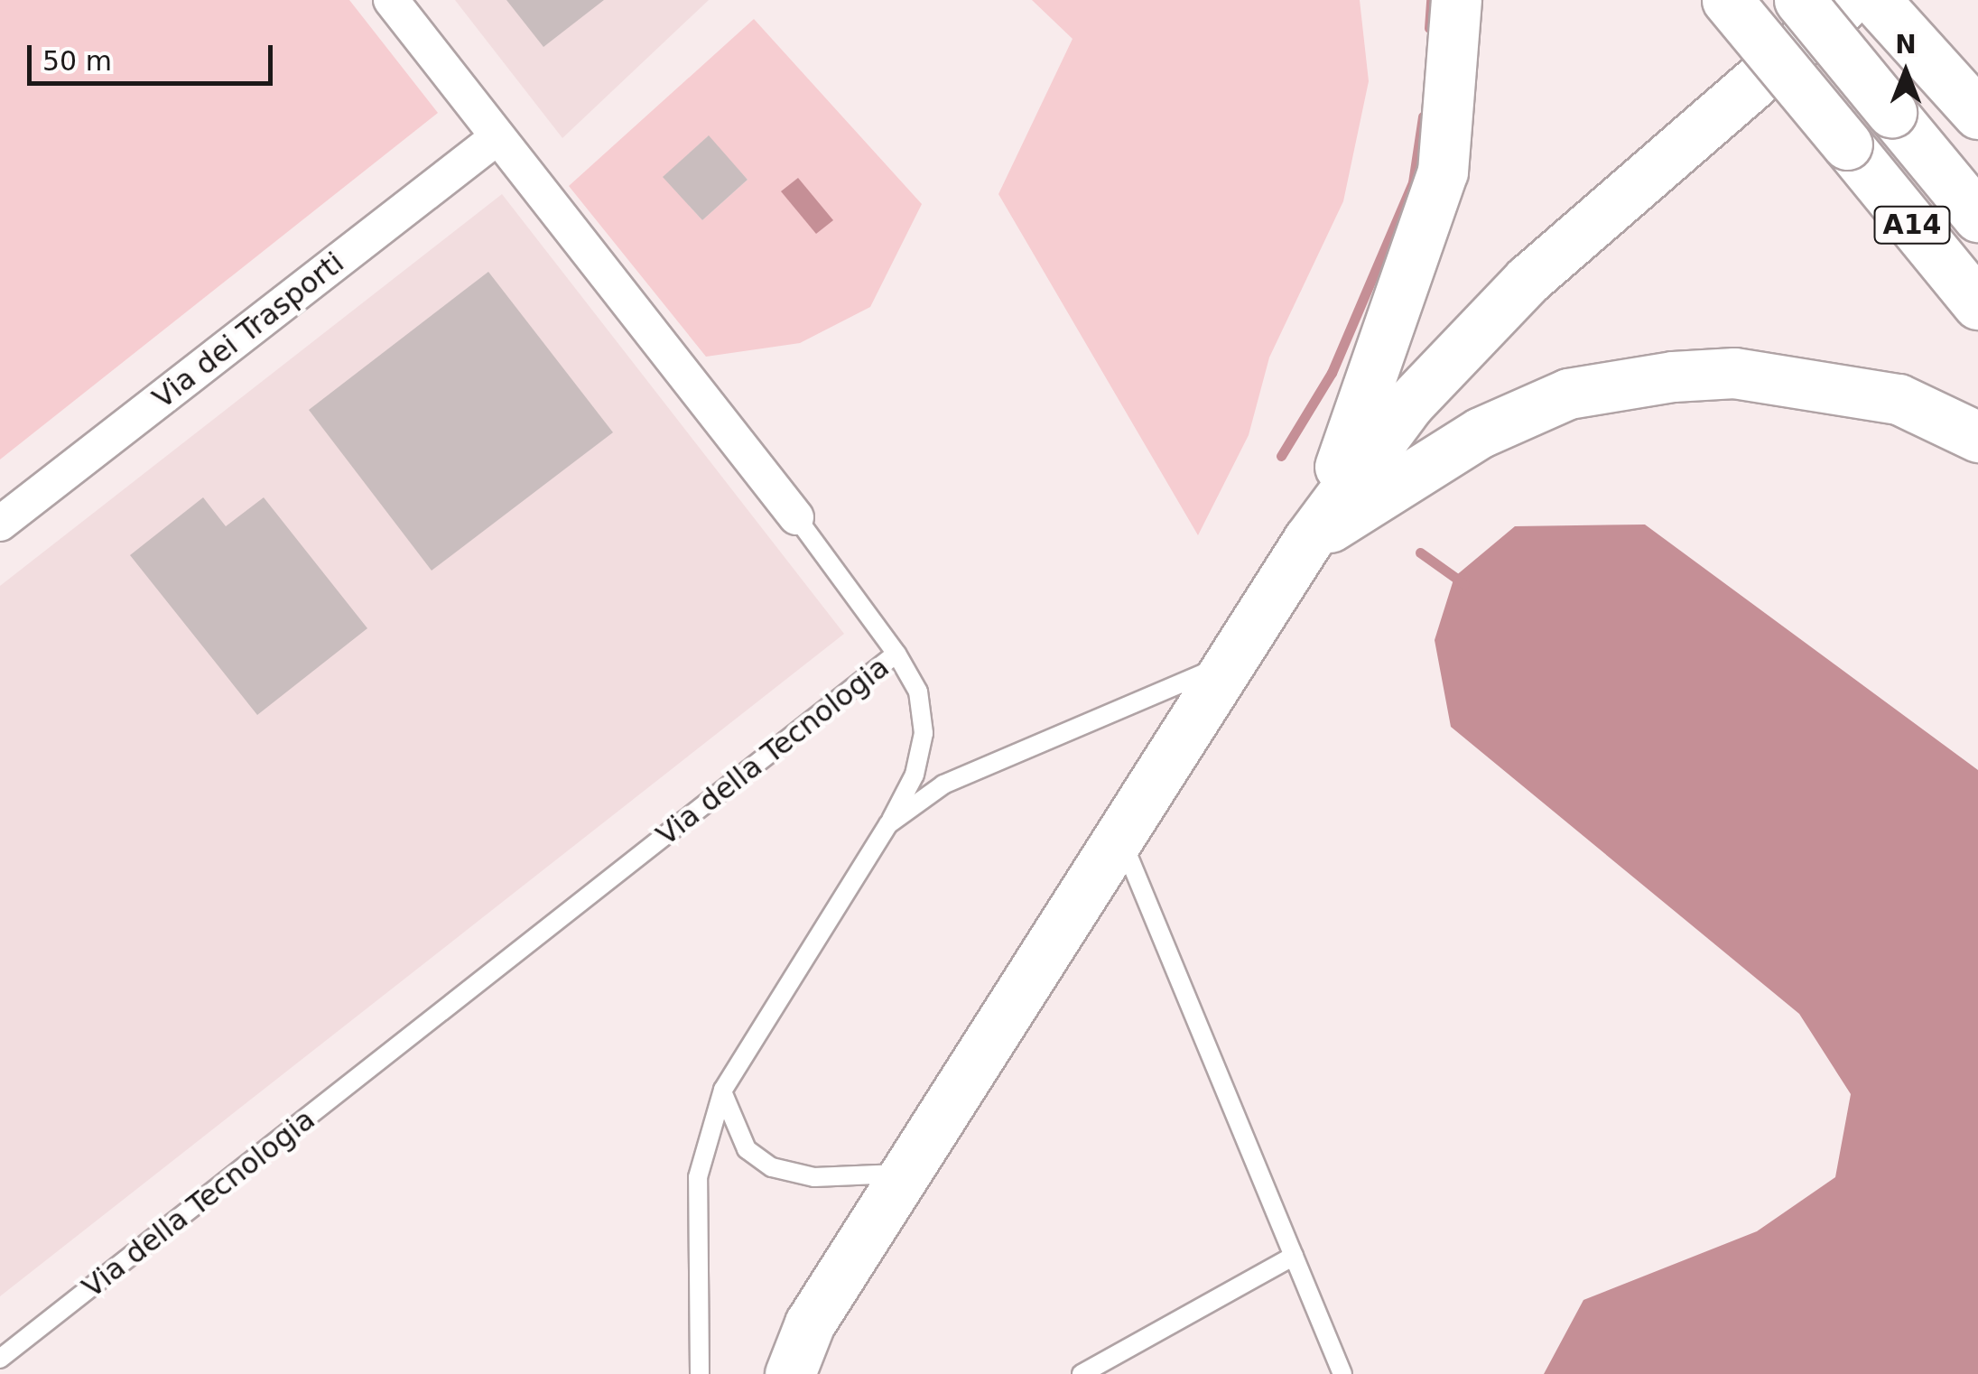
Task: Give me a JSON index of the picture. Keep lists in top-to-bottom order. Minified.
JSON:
{"streets":{"highway":["A14"],"street":["Via dei Trasporti","Via della Tecnologia"]},"crossings":[["Via dei Trasporti","Via della Tecnologia"]],"scale_bar":"50 m","north":"top"}
